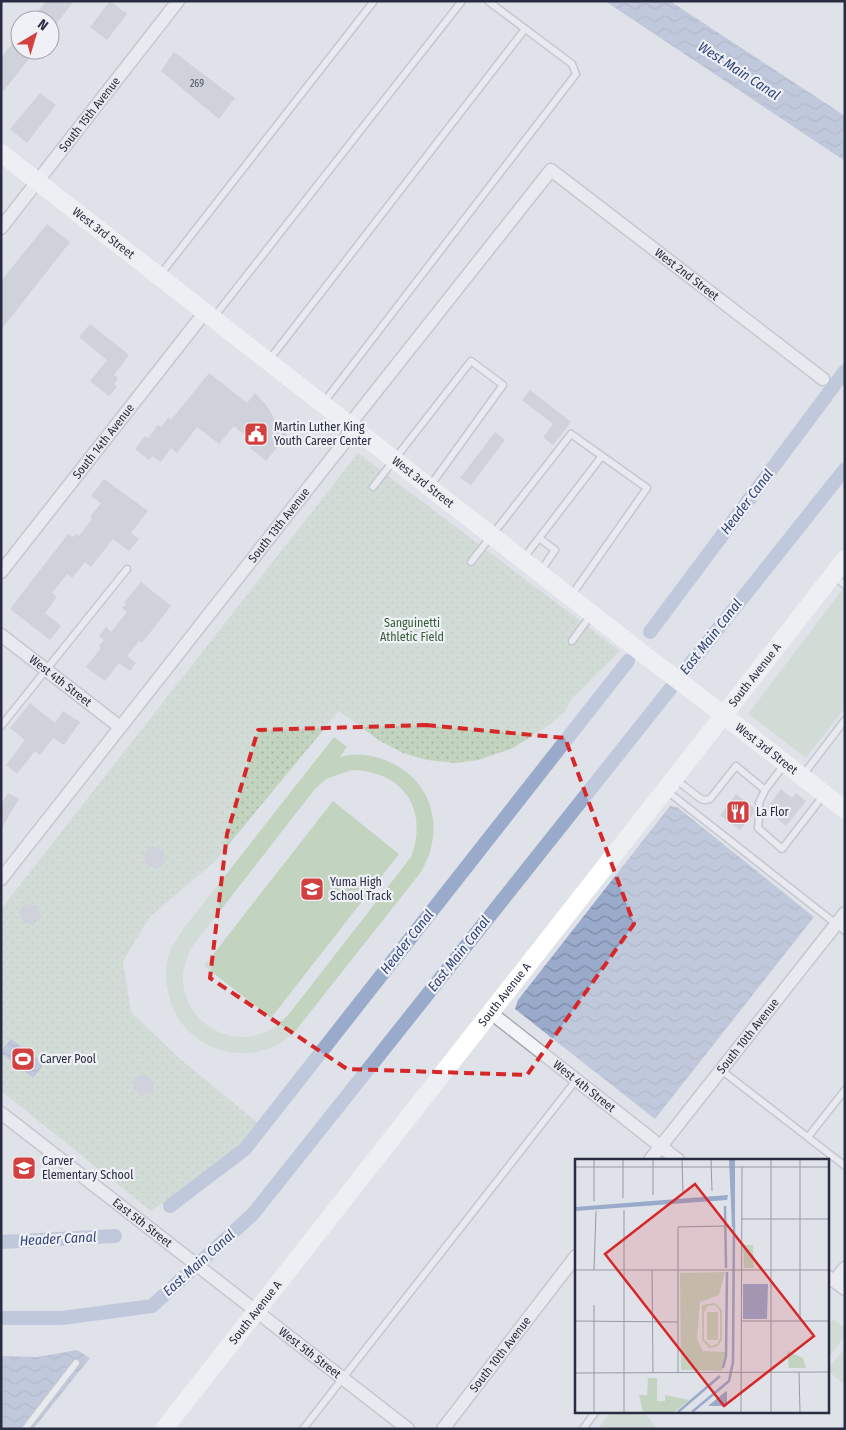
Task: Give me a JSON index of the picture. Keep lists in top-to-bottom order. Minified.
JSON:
{"streets":{"main road":["West 3rd Street","South Avenue A"],"street":["South 15th Avenue","West 2nd Street","South 14th Avenue","South 13th Avenue","West 4th Street","South 10th Avenue","East 5th Street","West 5th Street"]},"crossings":[["South 15th Avenue","West 3rd Street"],["West 3rd Street","South 14th Avenue"],["West 3rd Street","South 13th Avenue"],["West 3rd Street","South Avenue A"],["West 2nd Street","South 13th Avenue"],["South 13th Avenue","West 4th Street"],["South Avenue A","West 4th Street"],["South Avenue A","West 5th Street"],["West 4th Street","South 10th Avenue"],["East 5th Street","West 5th Street"]],"water":["West Main Canal","Header Canal","East Main Canal"],"parks":["Sanguinetti Athletic Field"],"places":{"public building":["Martin Luther King Youth Career Center"],"restaurant":["La Flor"],"school or university":["Yuma High School Track","Carver Elementary School"],"sports":["Carver Pool"]},"house_numbers":["269"],"north":"top right"}
